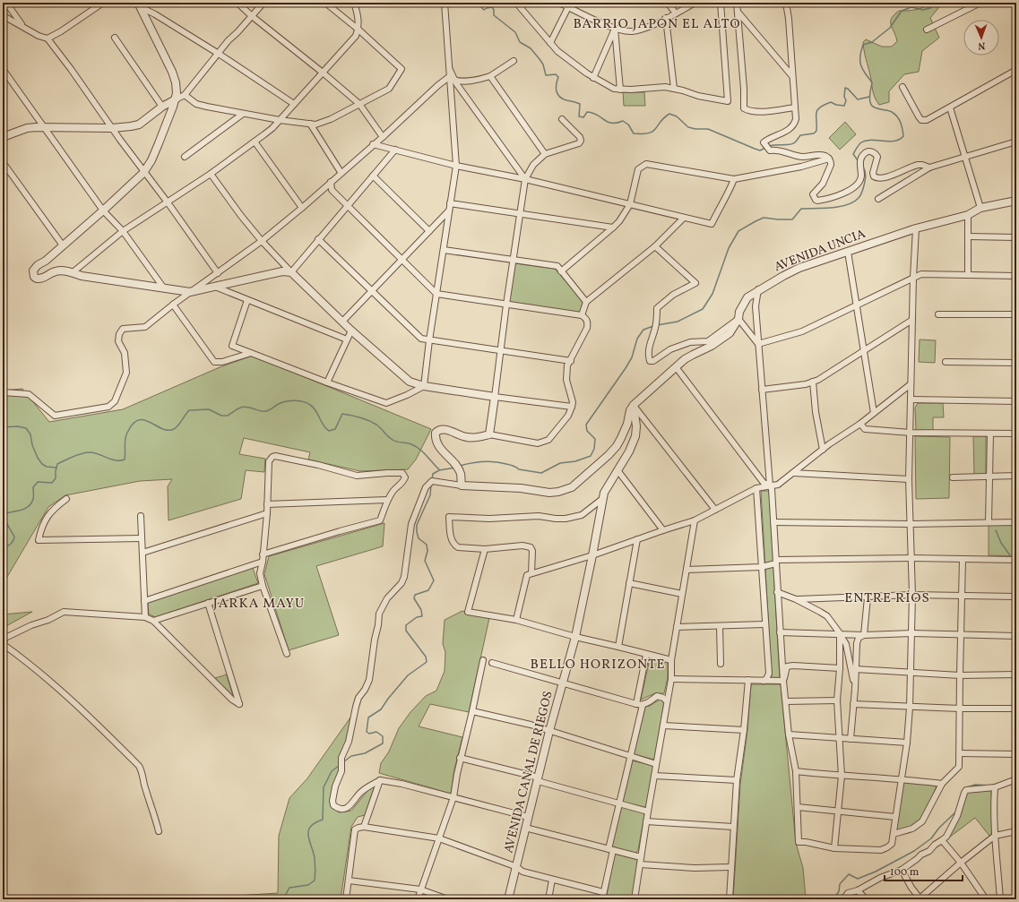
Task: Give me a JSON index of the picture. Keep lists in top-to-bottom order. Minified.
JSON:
{"streets":{"street":["AVENIDA UNCIA","AVENIDA CANAL DE RIEGOS"]},"crossings":[["AVENIDA UNCIA","AVENIDA CANAL DE RIEGOS"]],"districts":["BARRIO JAPÓN EL ALTO","ENTRE RÍOS","JARKA MAYU","BELLO HORIZONTE"],"scale_bar":"100 m","north":"bottom"}
